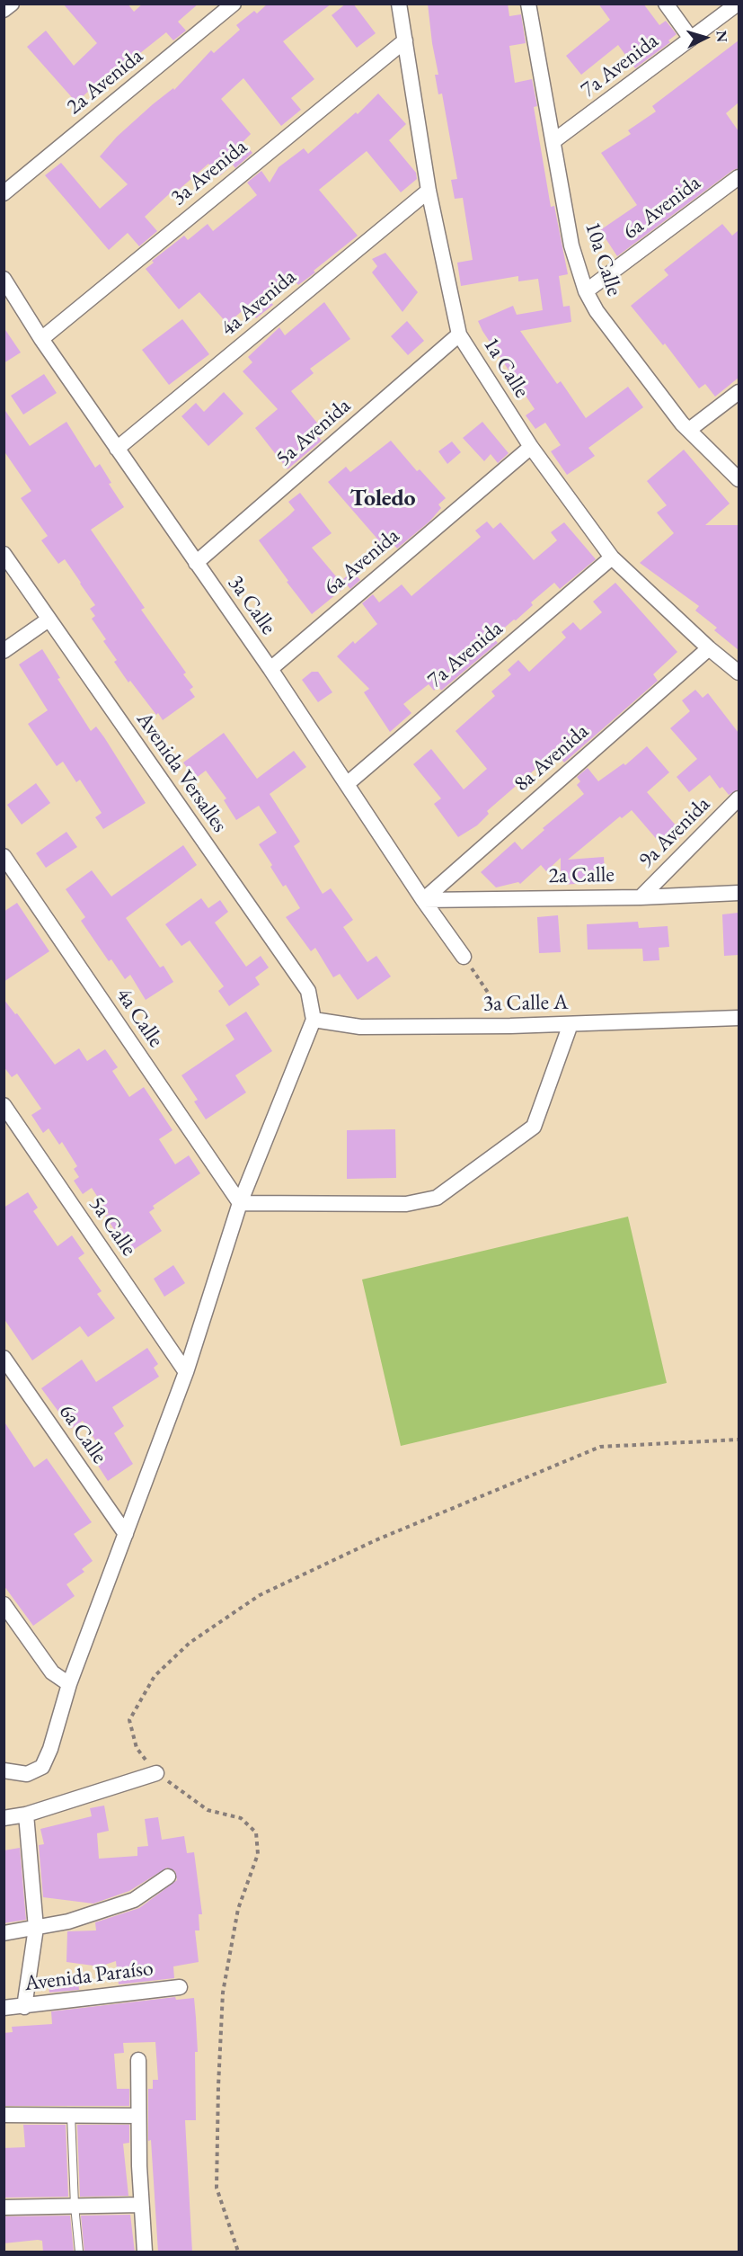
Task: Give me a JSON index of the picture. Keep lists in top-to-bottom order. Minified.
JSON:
{"streets":{"street":["7a Avenida","2a Avenida","3a Avenida","6a Avenida","10a Calle","4a Avenida","1a Calle","5a Avenida","3a Calle","8a Avenida","Avenida Versalles","9a Avenida","2a Calle","3a Calle A","4a Calle","5a Calle","6a Calle","Avenida Paraíso"]},"crossings":[["7a Avenida","10a Calle"],["7a Avenida","1a Calle"],["7a Avenida","3a Calle"],["3a Avenida","1a Calle"],["3a Avenida","3a Calle"],["6a Avenida","10a Calle"],["6a Avenida","1a Calle"],["6a Avenida","3a Calle"],["4a Avenida","1a Calle"],["4a Avenida","3a Calle"],["1a Calle","5a Avenida"],["1a Calle","8a Avenida"],["5a Avenida","3a Calle"],["3a Calle","8a Avenida"],["3a Calle","2a Calle"],["8a Avenida","2a Calle"],["Avenida Versalles","3a Calle A"],["9a Avenida","2a Calle"]],"districts":["Toledo"],"north":"right"}
